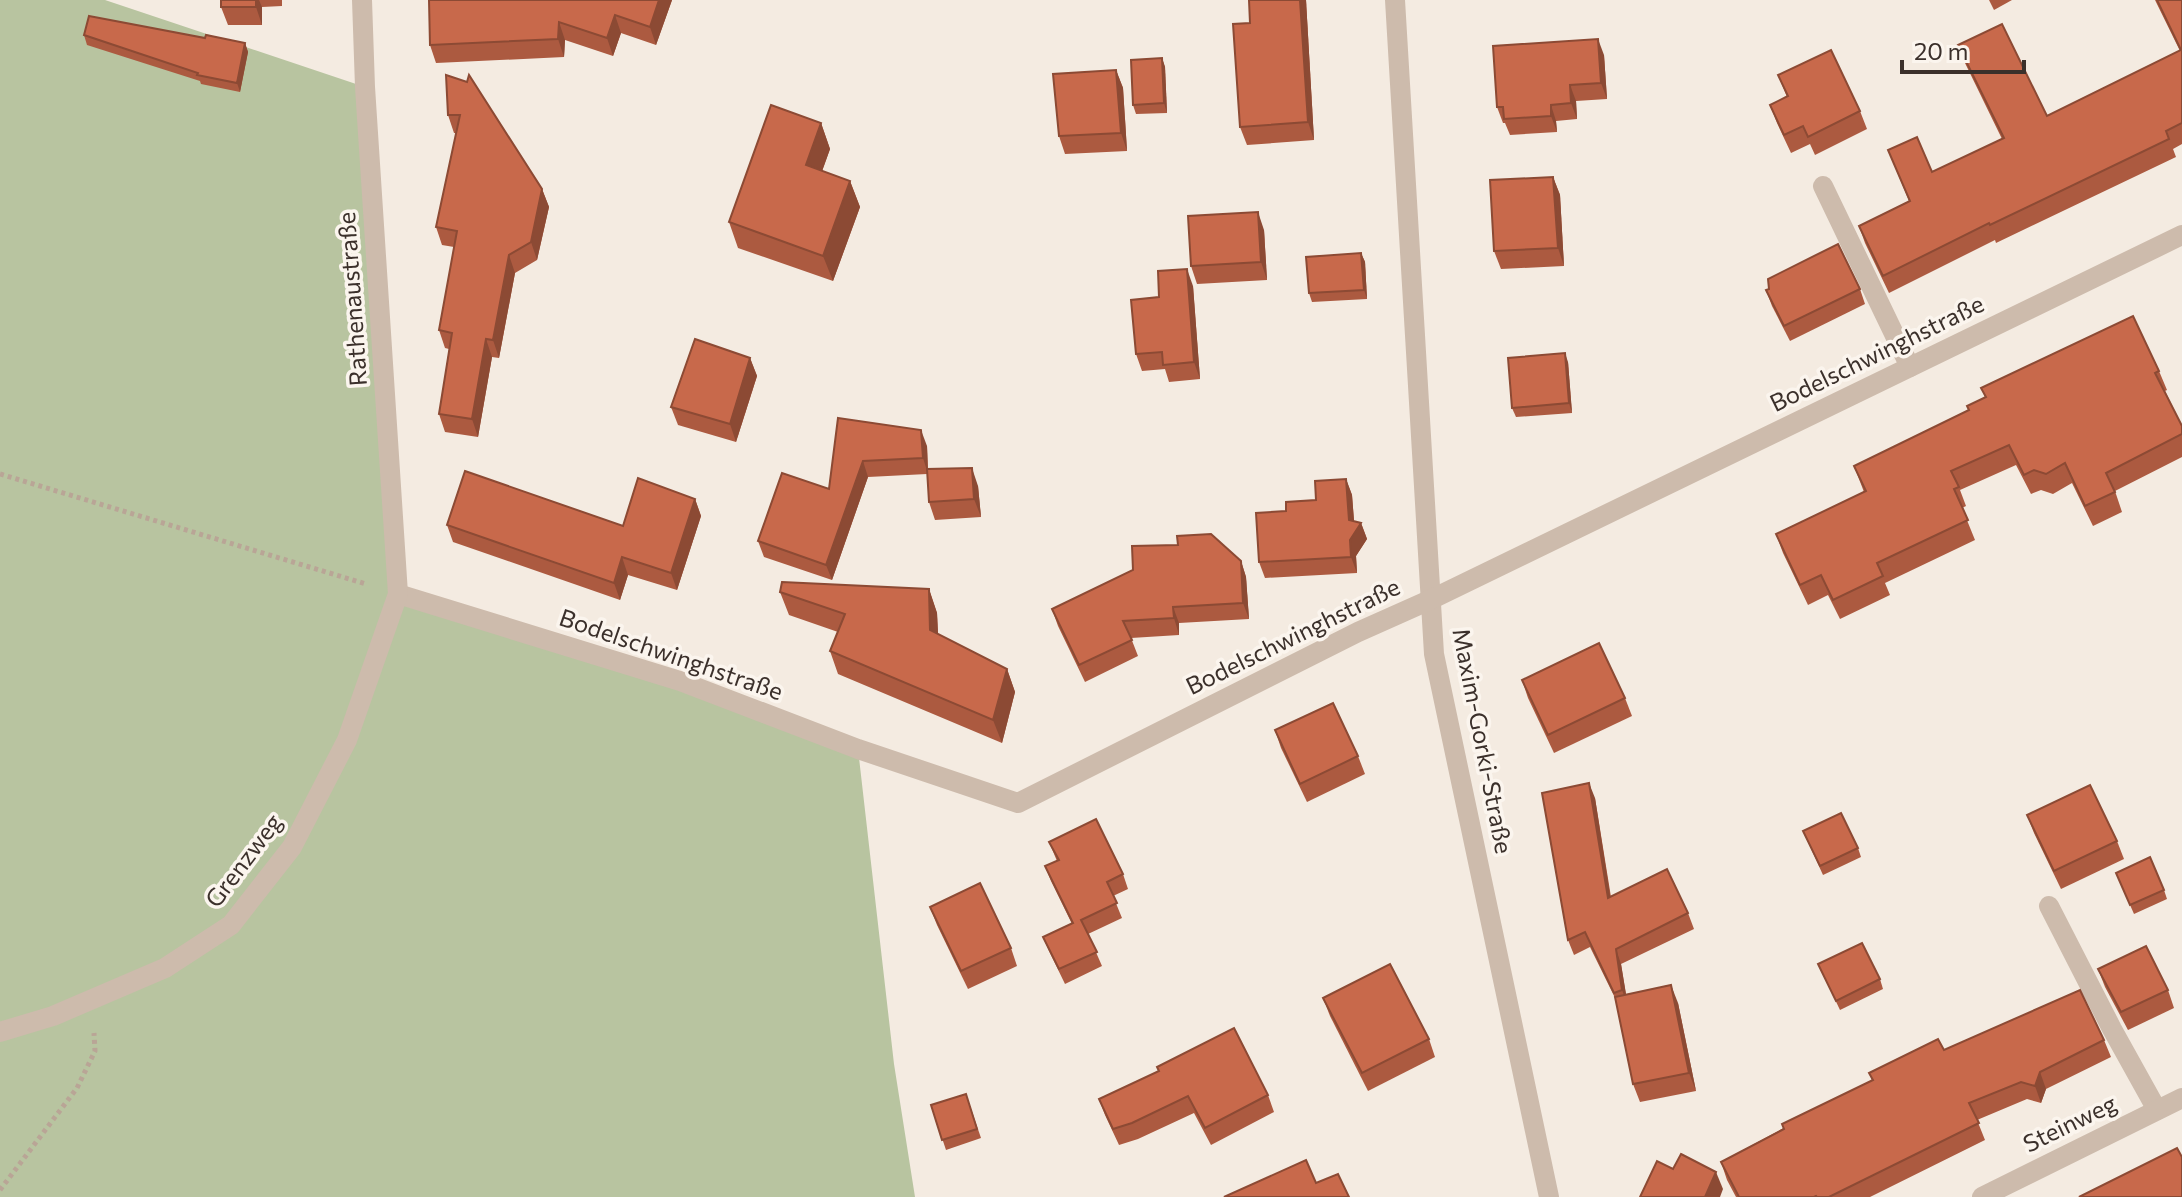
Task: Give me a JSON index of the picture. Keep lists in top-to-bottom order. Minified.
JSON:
{"streets":{"street":["Rathenaustraße","Bodelschwinghstraße","Maxim-Gorki-Straße","Grenzweg","Steinweg"]},"crossings":[["Rathenaustraße","Bodelschwinghstraße"],["Rathenaustraße","Grenzweg"],["Bodelschwinghstraße","Maxim-Gorki-Straße"],["Bodelschwinghstraße","Grenzweg"]],"scale_bar":"20 m"}
